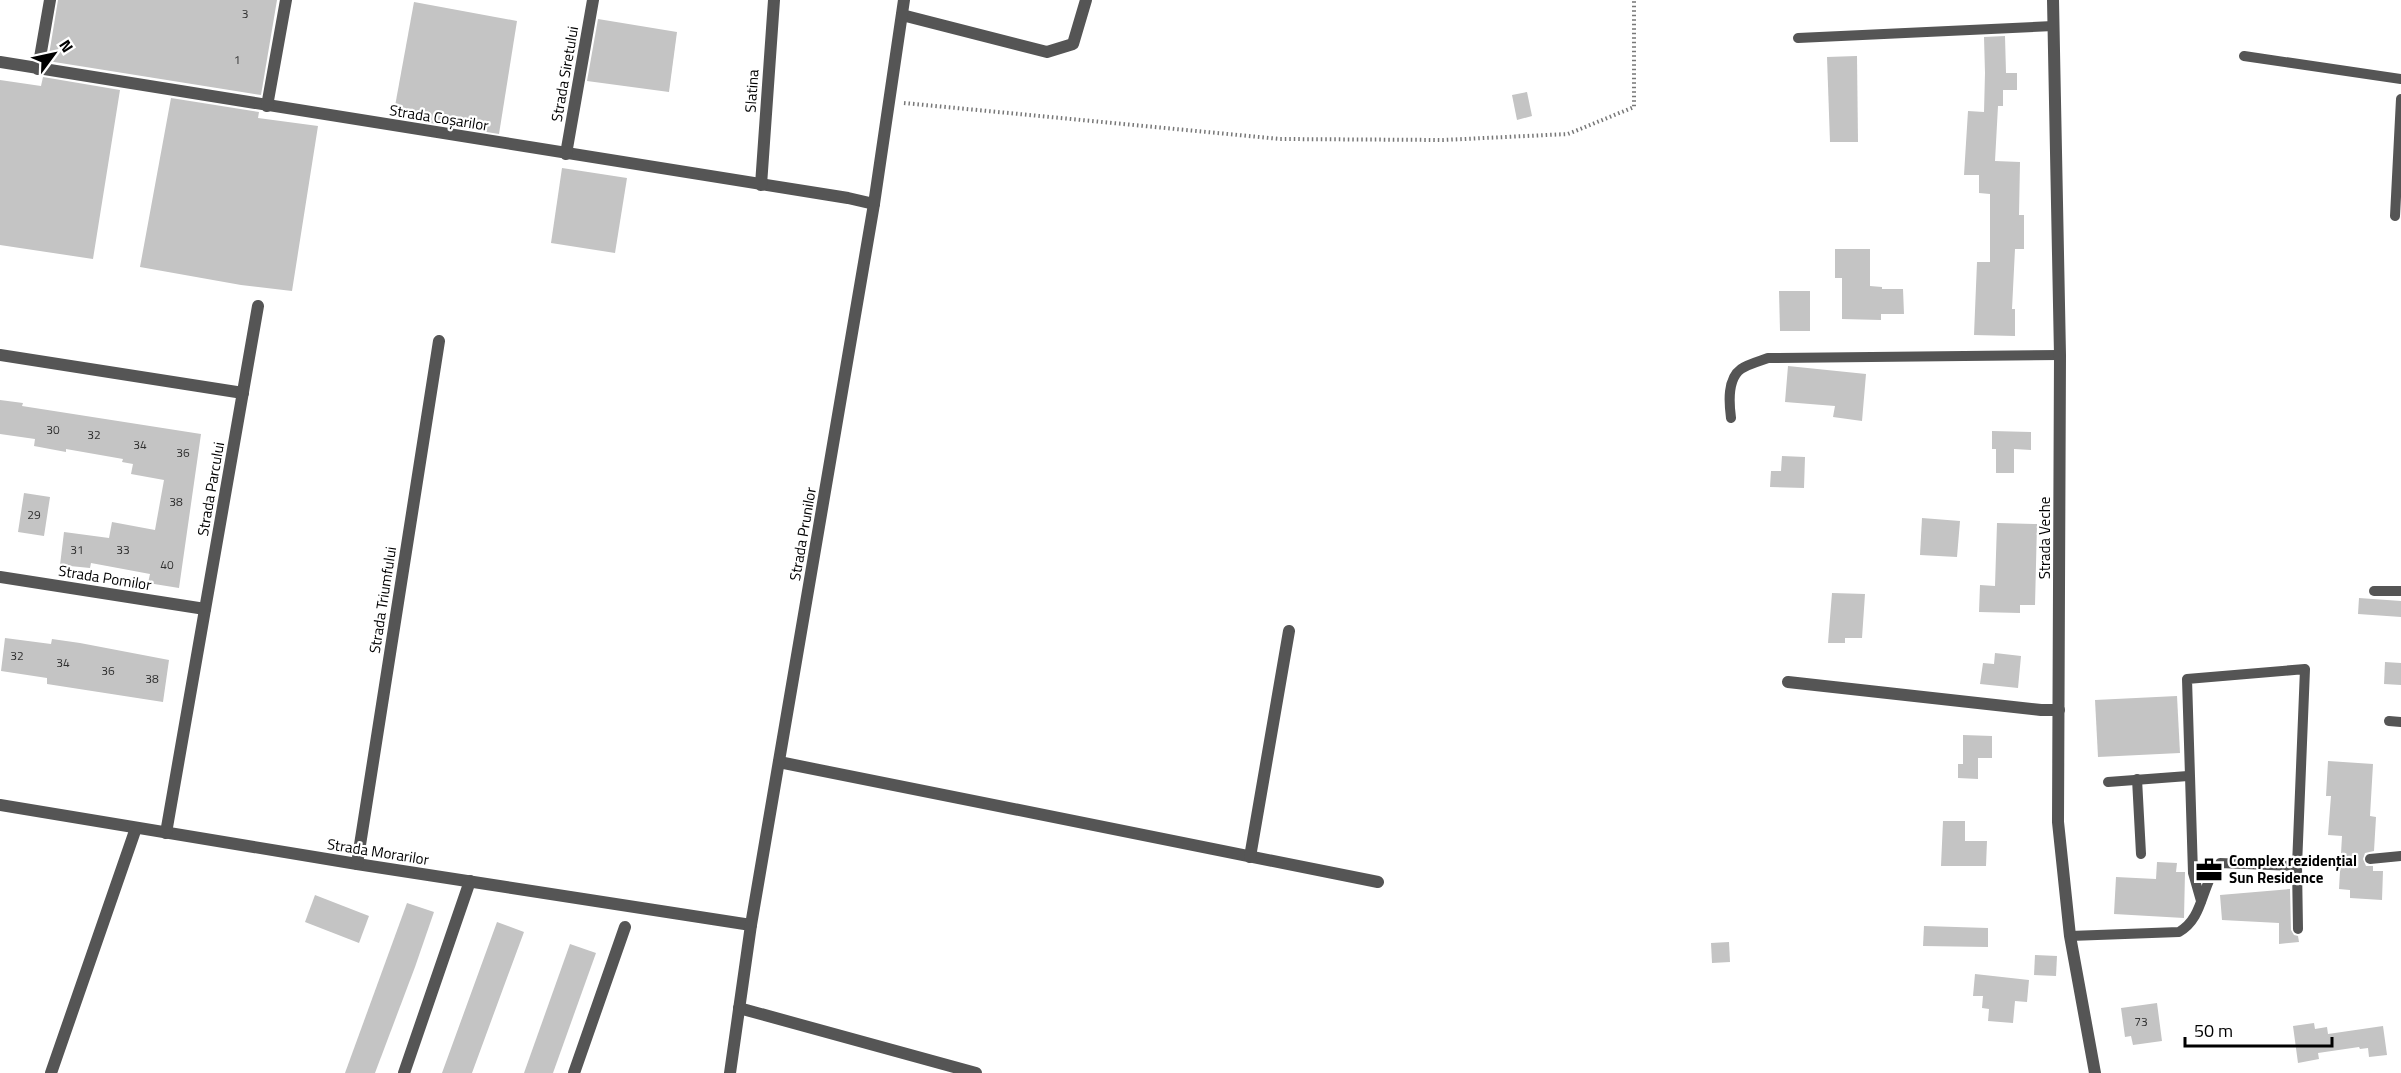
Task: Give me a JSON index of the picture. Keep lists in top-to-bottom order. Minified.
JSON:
{"streets":{"street":["Strada Siretului","Slatina","Strada Coșarilor","Strada Parcului","Strada Prunilor","Strada Veche","Strada Pomilor","Strada Triumfului","Strada Morarilor"]},"crossings":[["Strada Siretului","Strada Coșarilor"],["Slatina","Strada Coșarilor"],["Strada Coșarilor","Strada Prunilor"],["Strada Parcului","Strada Pomilor"],["Strada Parcului","Strada Morarilor"],["Strada Prunilor","Strada Morarilor"],["Strada Triumfului","Strada Morarilor"]],"places":{"office":["Complex rezidențial Sun Residence"]},"house_numbers":["3","1","30","32","34","36","38","29","31","33","40","32","34","36","38","73"],"scale_bar":"50 m","north":"top right"}
